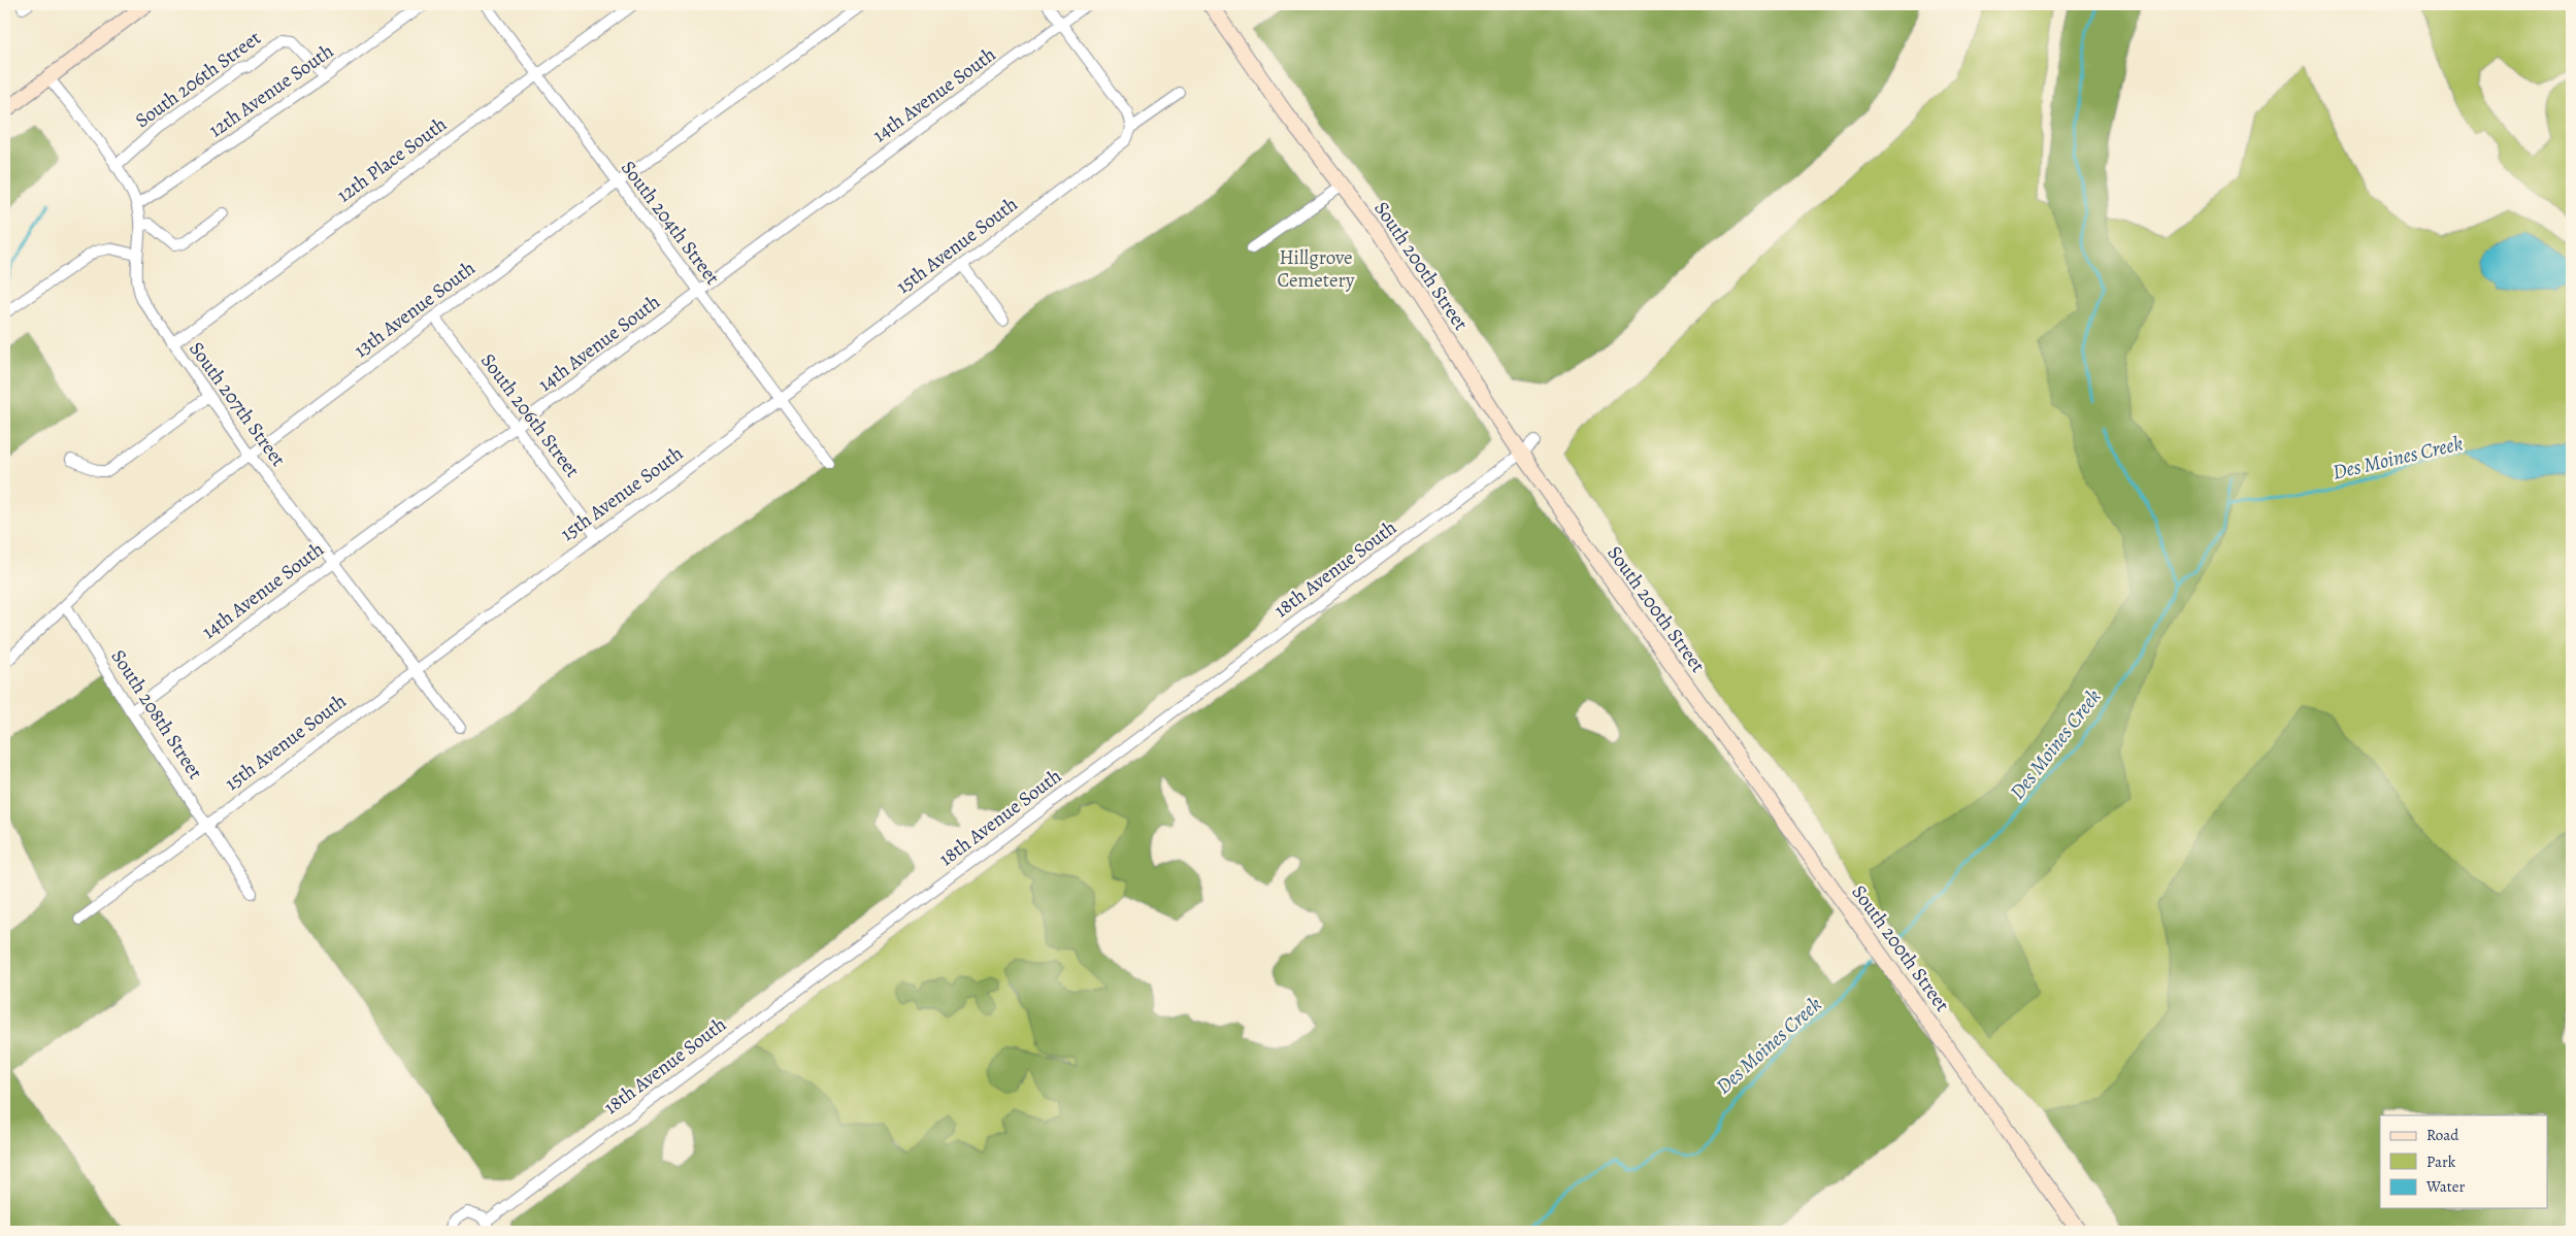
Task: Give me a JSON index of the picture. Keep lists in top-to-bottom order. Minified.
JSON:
{"streets":{"main road":["South 200th Street"],"street":["South 206th Street","12th Avenue South","14th Avenue South","12th Place South","South 204th Street","15th Avenue South","13th Avenue South","South 207th Street","18th Avenue South","South 208th Street"]},"crossings":[["South 206th Street","12th Avenue South"],["South 206th Street","14th Avenue South"],["South 206th Street","15th Avenue South"],["South 206th Street","13th Avenue South"],["South 206th Street","South 207th Street"],["12th Avenue South","South 207th Street"],["14th Avenue South","South 204th Street"],["14th Avenue South","South 207th Street"],["14th Avenue South","South 208th Street"],["12th Place South","South 204th Street"],["12th Place South","South 207th Street"],["South 204th Street","15th Avenue South"],["South 204th Street","13th Avenue South"],["15th Avenue South","South 207th Street"],["15th Avenue South","South 208th Street"],["South 200th Street","18th Avenue South"],["13th Avenue South","South 207th Street"],["13th Avenue South","South 208th Street"]],"water":["Des Moines Creek"],"parks":["Hillgrove Cemetery"],"legend":["Road","Park","Water"]}
